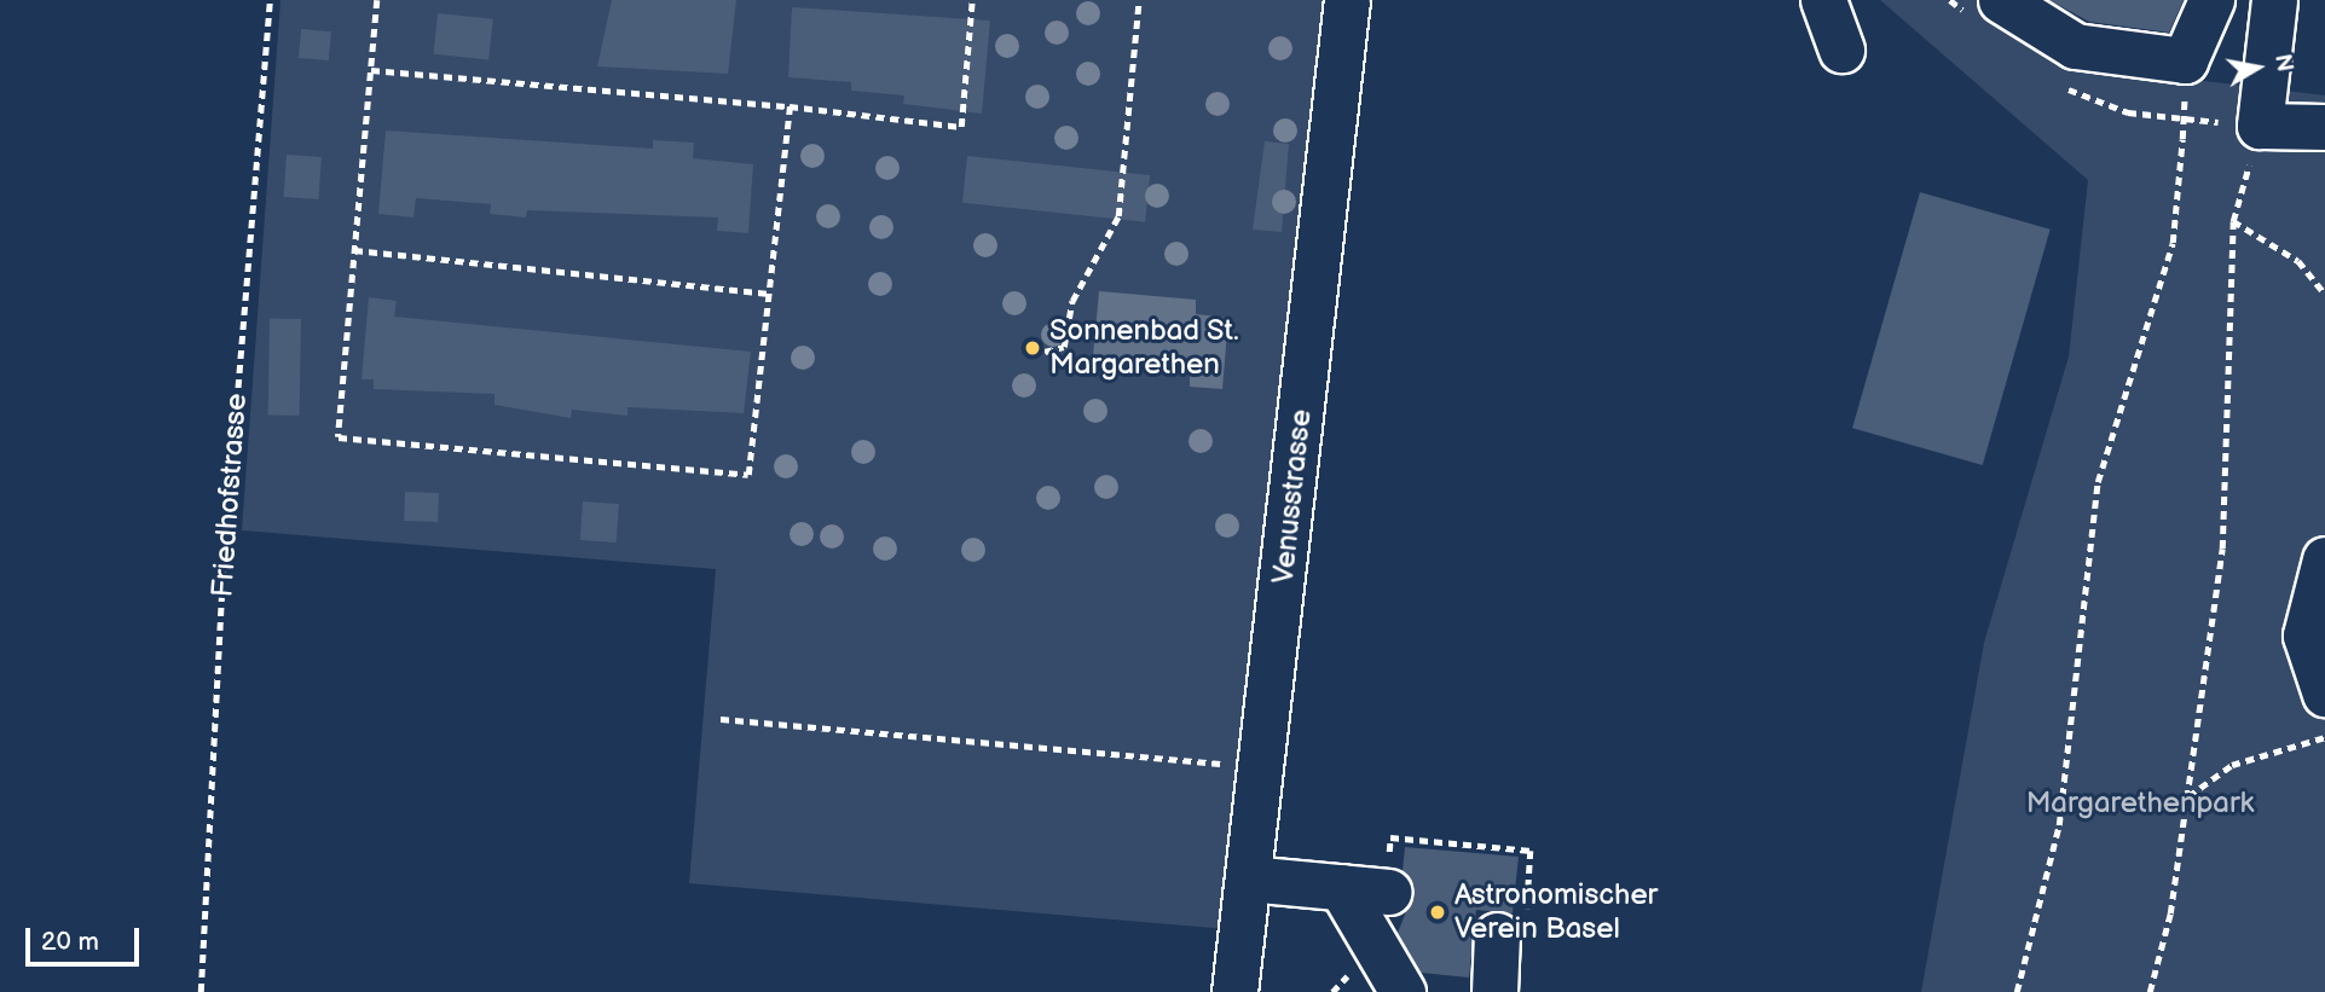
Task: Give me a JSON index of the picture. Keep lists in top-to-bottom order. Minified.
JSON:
{"streets":{"street":["Venusstrasse"],"path":["Friedhofstrasse"]},"parks":["Margarethenpark"],"places":["Sonnenbad St. Margarethen","Astronomischer Verein Basel"],"scale_bar":"20 m","north":"right"}
